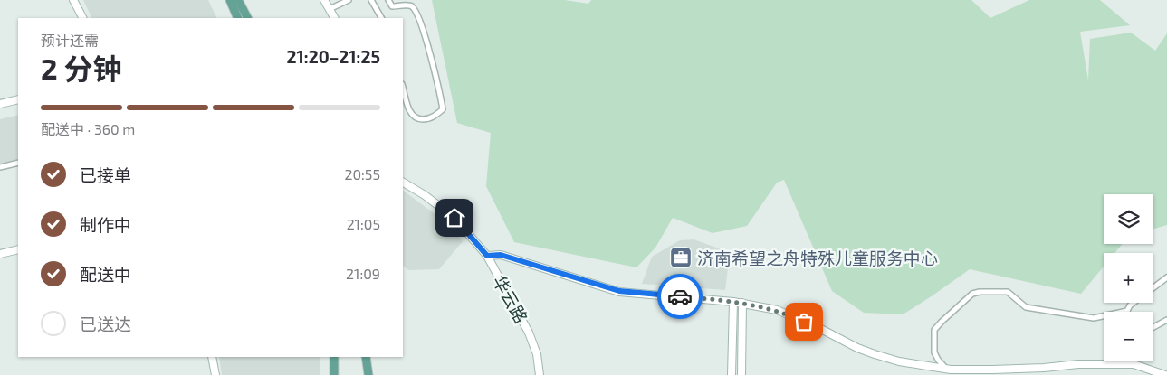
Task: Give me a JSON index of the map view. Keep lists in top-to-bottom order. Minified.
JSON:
{"streets":{"street":["华云路"]},"places":{"office":["济南希望之舟特殊儿童服务中心"]},"page":{"heading":["2 分钟","预计还需","21:20–21:25"],"bar":"配送中 · 360 m","list":[["已接单","20:55"],["制作中","21:05"],["配送中","21:09"],"已送达"],"map_buttons":["+","−"]}}
